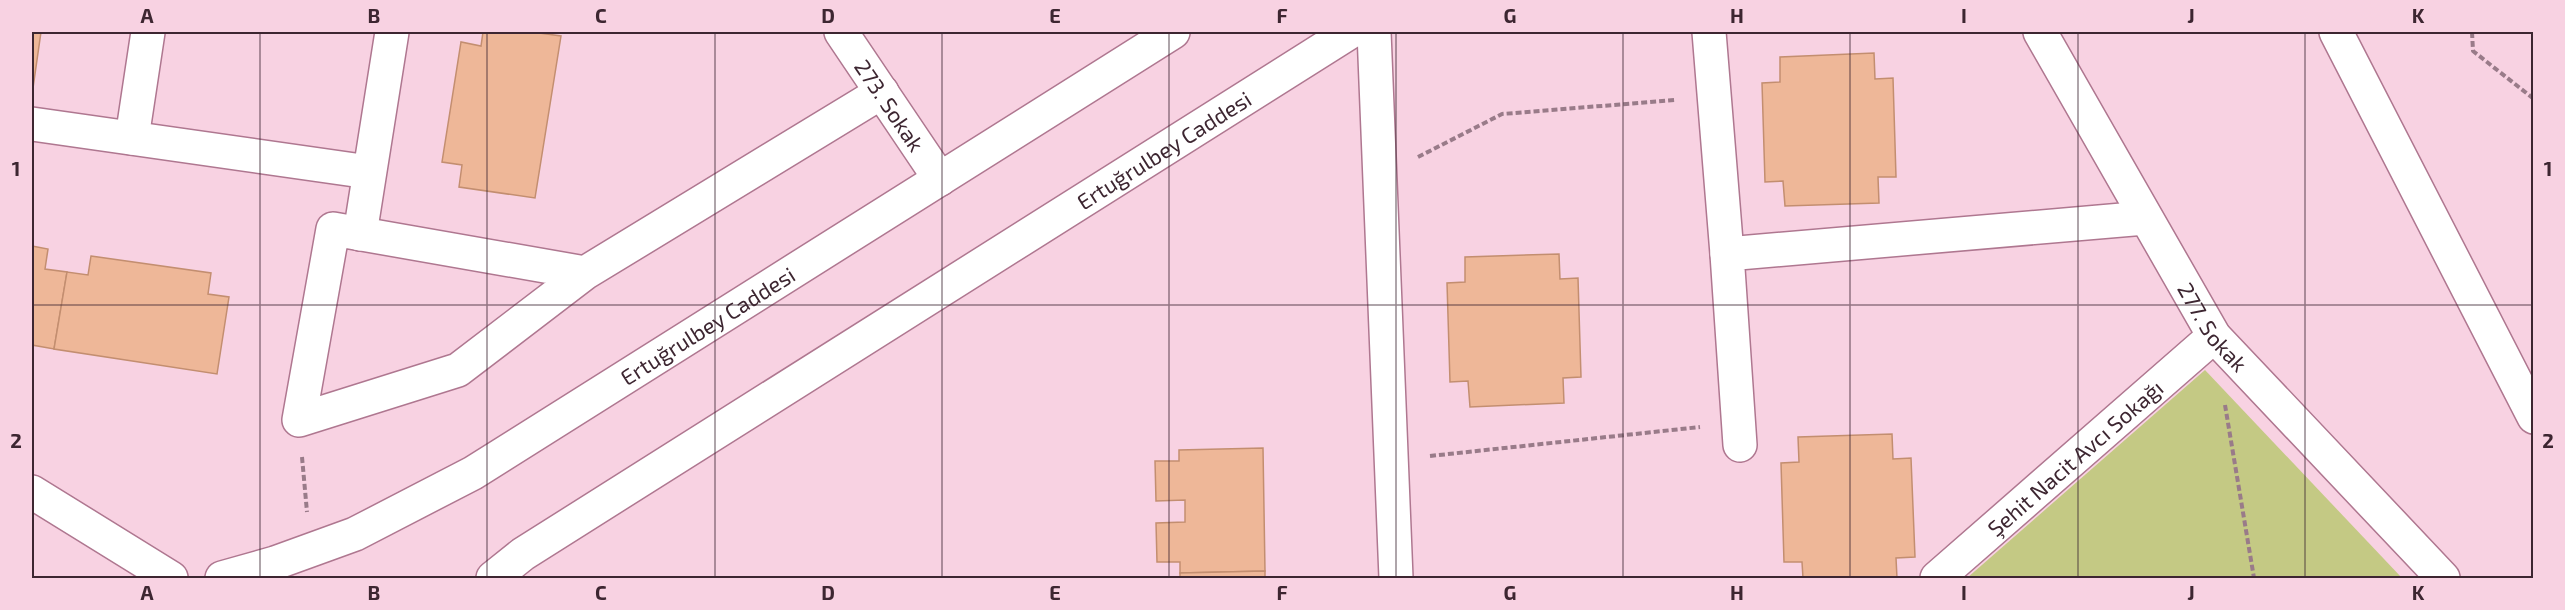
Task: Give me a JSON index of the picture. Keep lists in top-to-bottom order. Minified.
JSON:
{"streets":{"street":["273. Sokak","Ertuğrulbey Caddesi","277. Sokak","Şehit Nacit Avcı Sokağı"]},"crossings":[["273. Sokak","Ertuğrulbey Caddesi"],["277. Sokak","Şehit Nacit Avcı Sokağı"]],"grid":{"columns":["A","B","C","D","E","F","G","H","I","J","K"],"rows":["1","2"]}}
